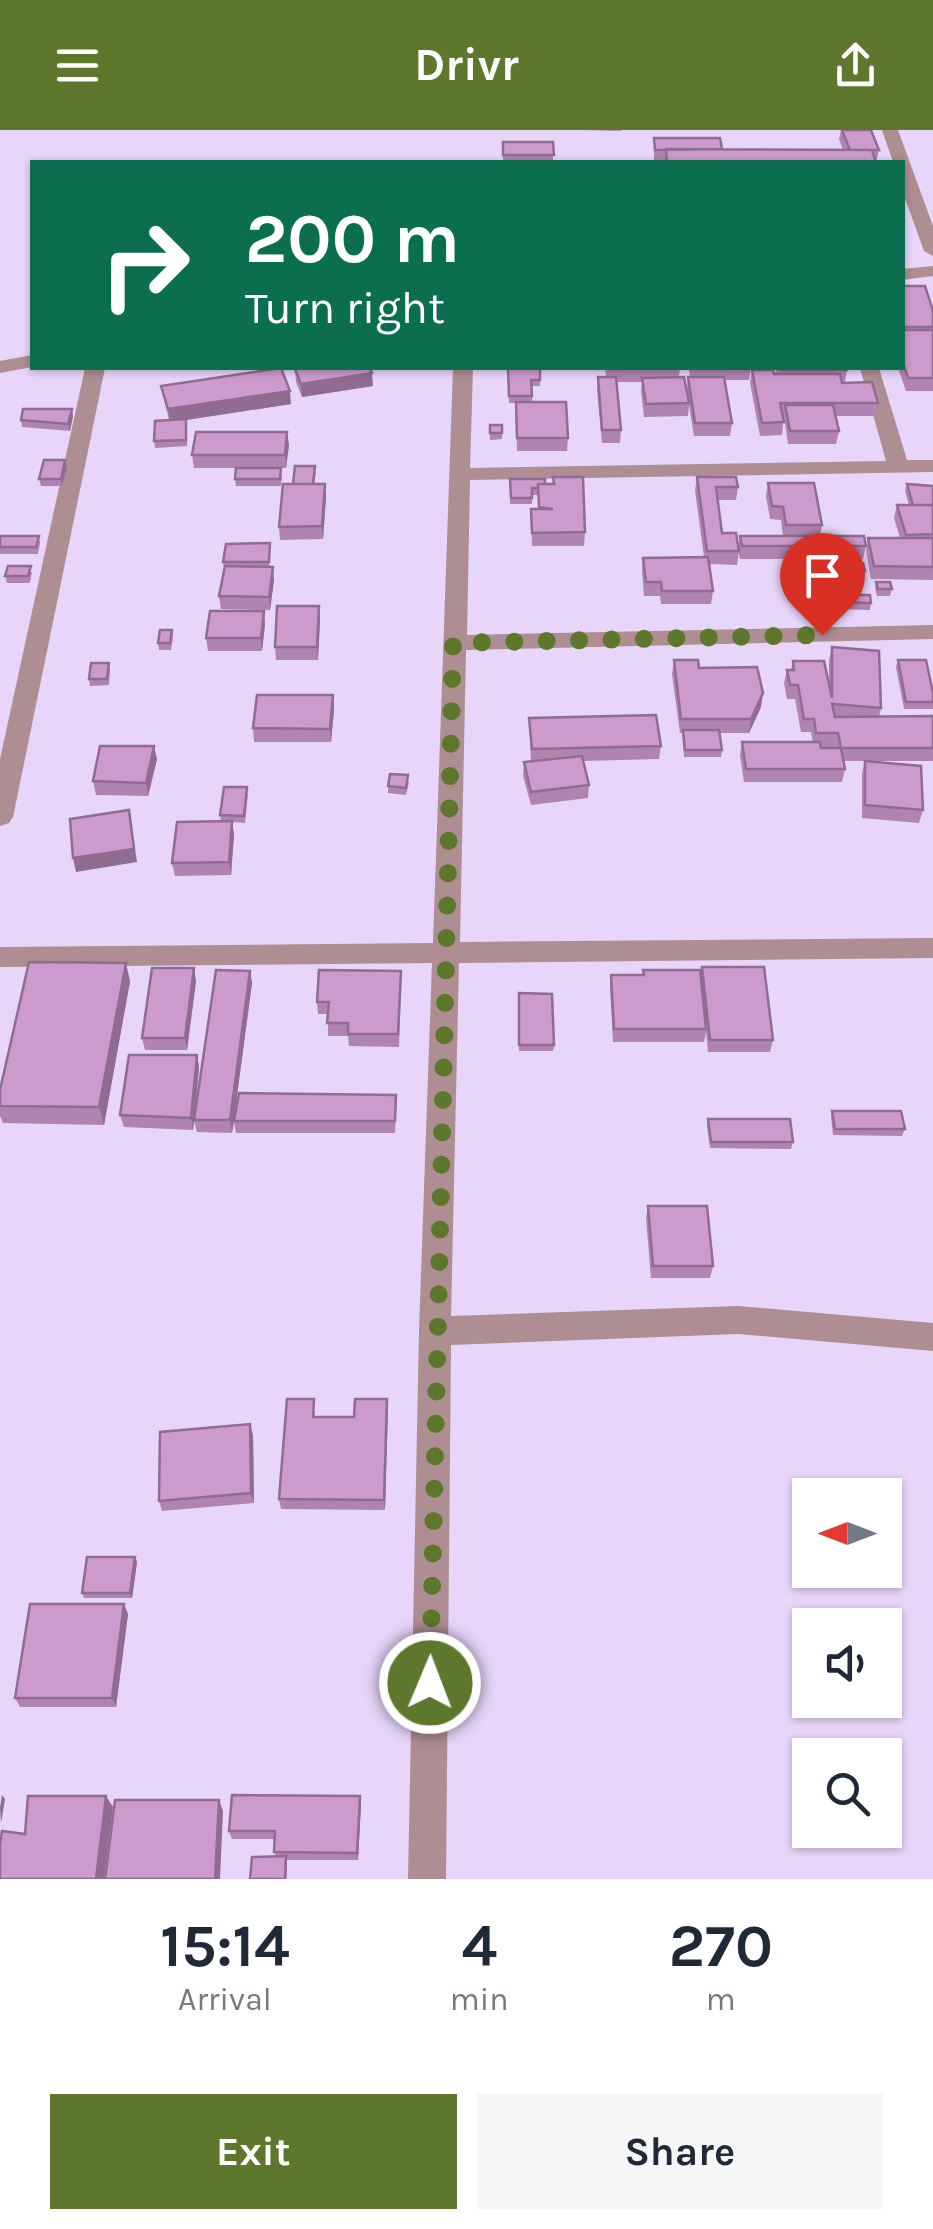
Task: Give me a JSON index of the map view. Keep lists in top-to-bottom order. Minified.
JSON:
{"north":"left","page":{"header":"Drivr","turn":["200 m","Turn right"],"eta":["15:14","Arrival","4","min","270","m"],"buttons":["Exit","Share"]}}
